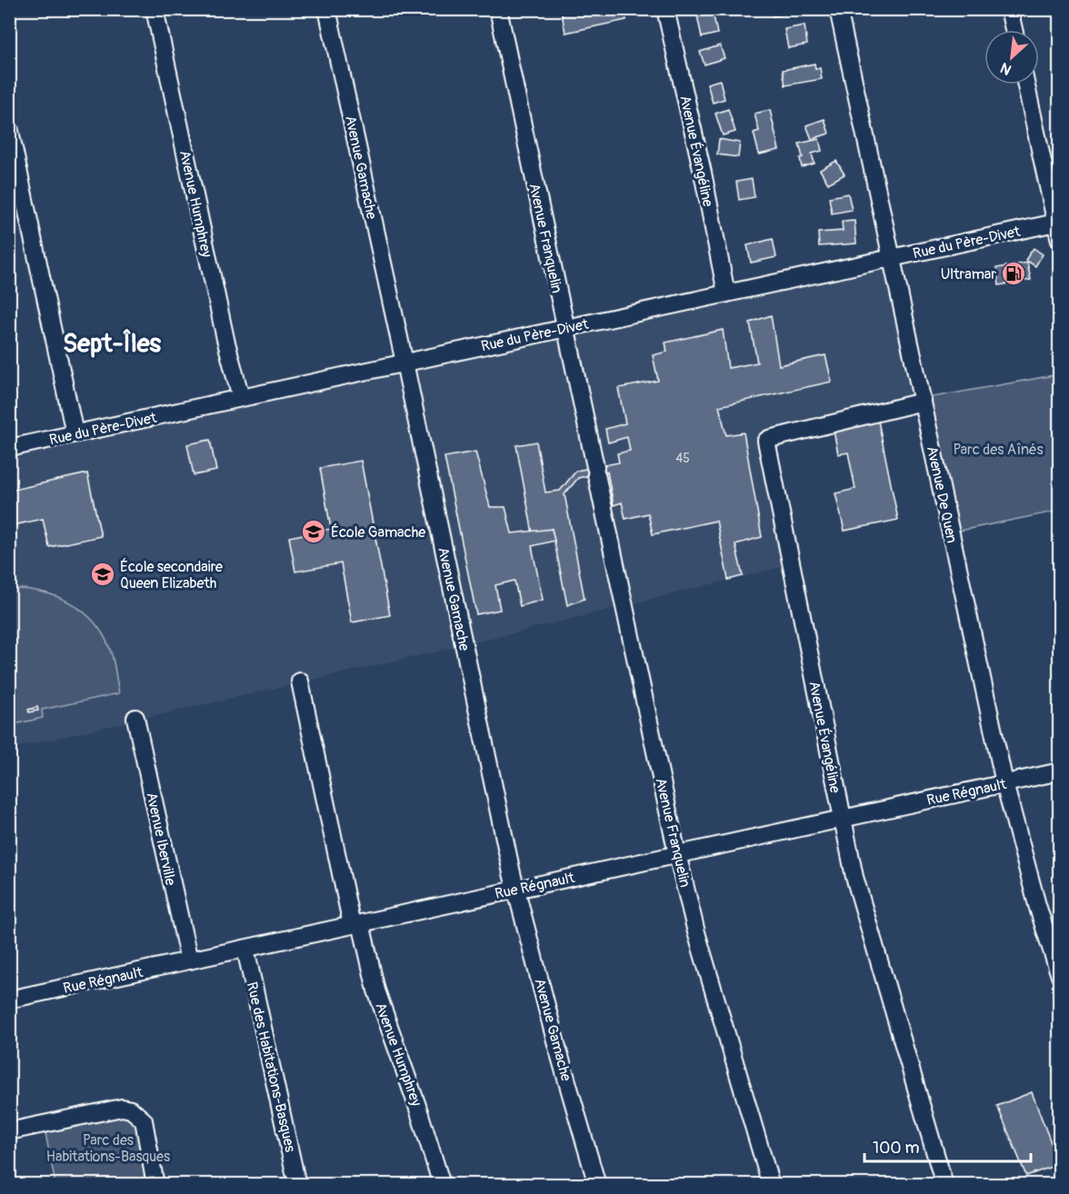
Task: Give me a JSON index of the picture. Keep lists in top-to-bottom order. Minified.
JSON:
{"streets":{"street":["Avenue Évangéline","Avenue Gamache","Avenue Humphrey","Avenue Franquelin","Rue du Père-Divet","Avenue De Quen","Rue Régnault","Avenue Iberville","Rue des Habitations-Basques"]},"crossings":[["Avenue Évangéline","Rue du Père-Divet"],["Avenue Évangéline","Avenue De Quen"],["Avenue Évangéline","Rue Régnault"],["Avenue Gamache","Rue du Père-Divet"],["Avenue Gamache","Rue Régnault"],["Avenue Humphrey","Rue du Père-Divet"],["Avenue Humphrey","Rue Régnault"],["Avenue Franquelin","Rue du Père-Divet"],["Avenue Franquelin","Rue Régnault"],["Rue du Père-Divet","Avenue De Quen"],["Avenue De Quen","Rue Régnault"],["Rue Régnault","Avenue Iberville"],["Rue Régnault","Rue des Habitations-Basques"]],"districts":["Sept-Îles"],"parks":["Parc des Aînés","Parc des Habitations-Basques"],"places":{"fuel station":["Ultramar"],"school or university":["École Gamache","École secondaire Queen Elizabeth"]},"house_numbers":["45"],"scale_bar":"100 m","north":"bottom left"}
